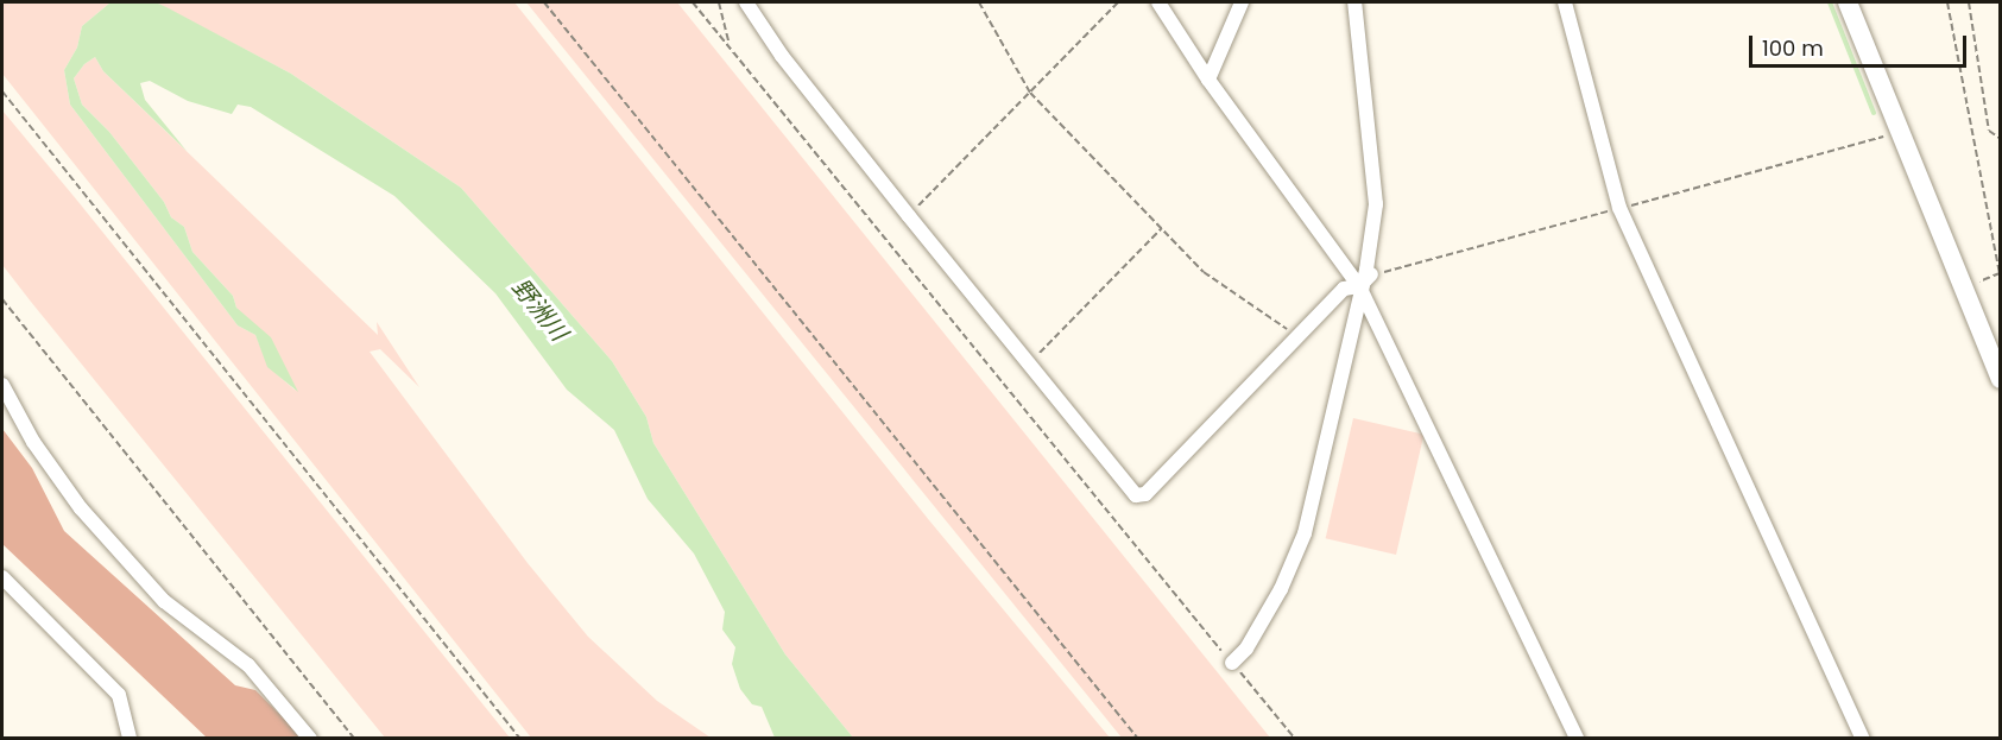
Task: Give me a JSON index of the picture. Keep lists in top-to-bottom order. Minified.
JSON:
{"water":["野洲川"],"scale_bar":"100 m"}
